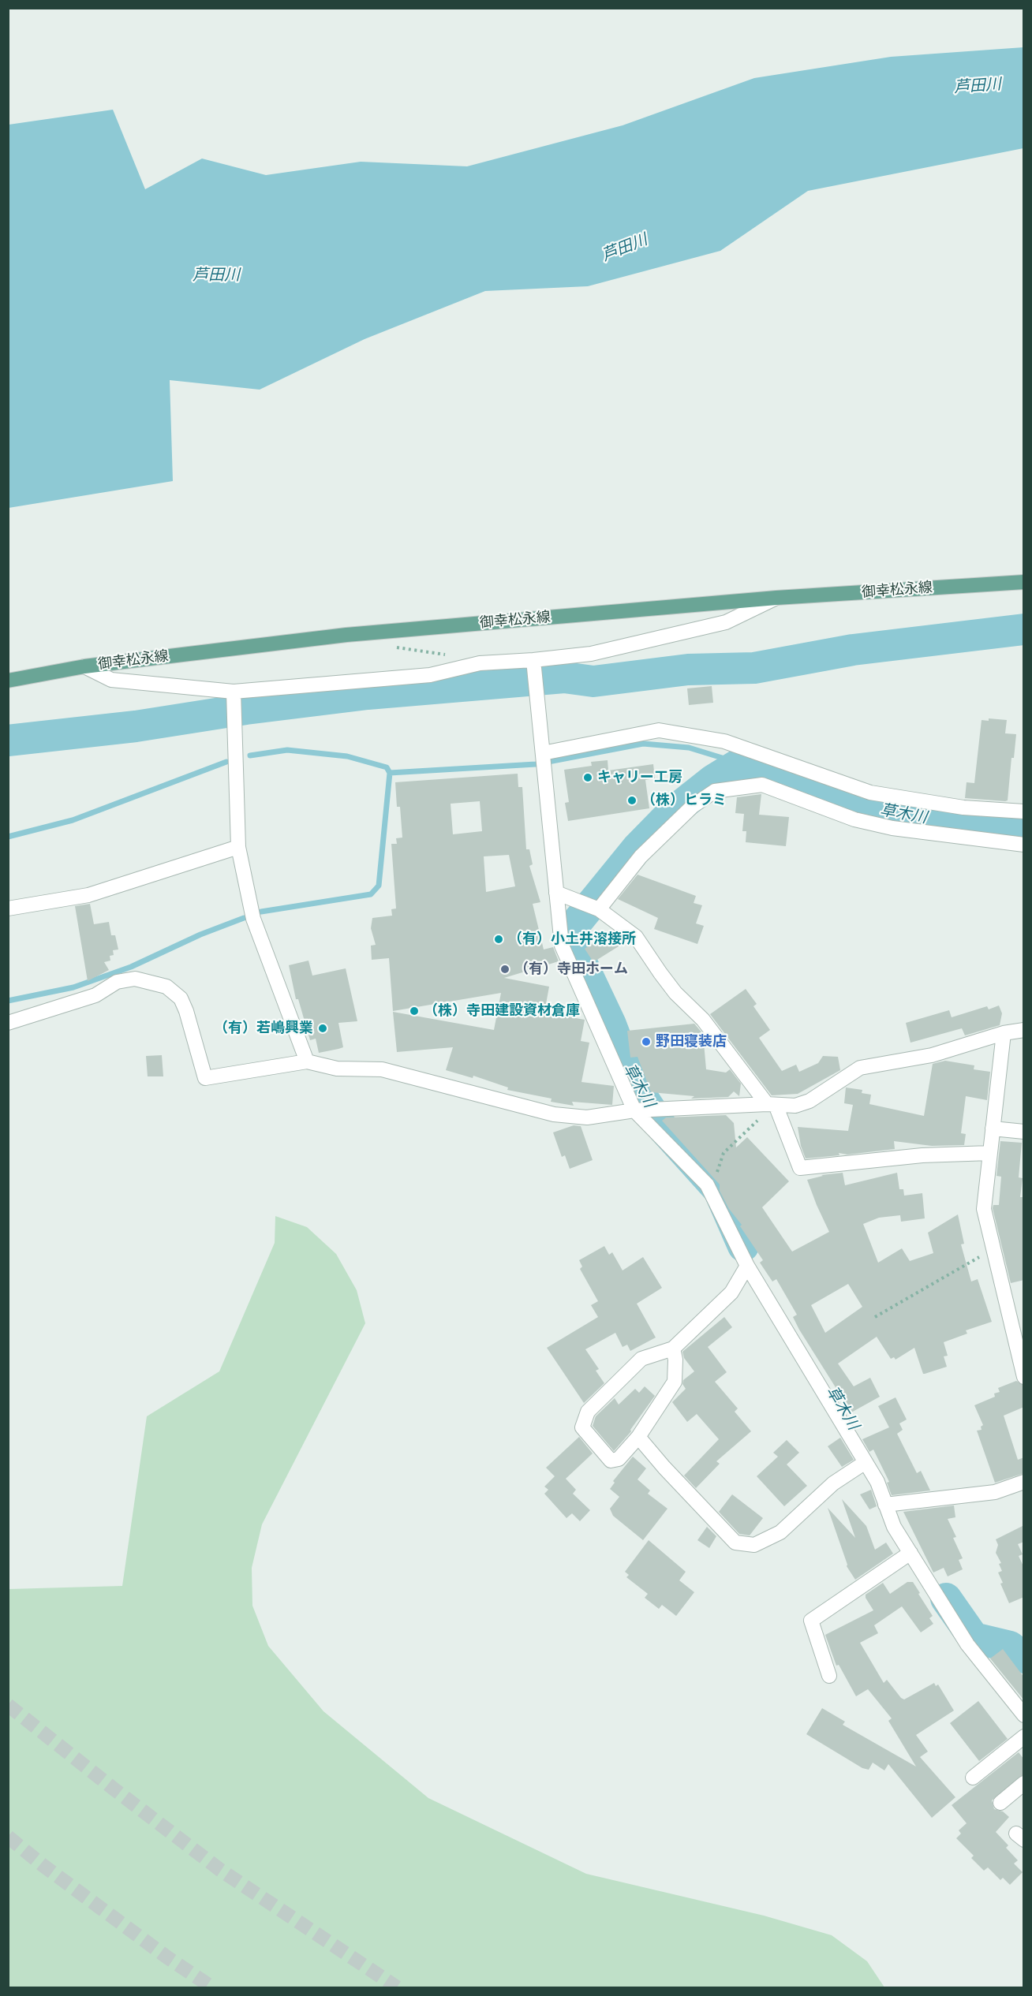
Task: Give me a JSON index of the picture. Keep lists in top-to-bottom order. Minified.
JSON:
{"streets":{"main road":["御幸松永線"]},"water":["芦田川","草木川"],"places":["キャリー工房","（株）ヒラミ","（有）小土井溶接所","（有）寺田ホーム","（株）寺田建設資材倉庫","（有）若嶋興業","野田寝装店"]}
